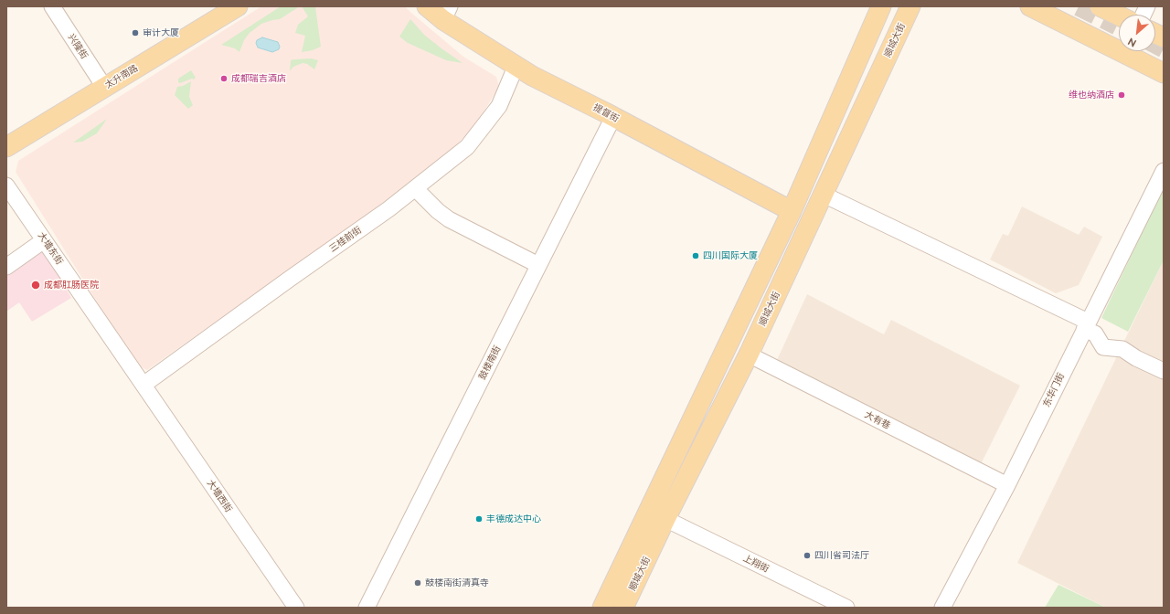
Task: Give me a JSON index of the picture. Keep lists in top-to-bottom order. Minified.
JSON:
{"streets":{"main road":["顺城大街","太升南路","提督街"],"street":["兴隆街","三桂前街","大墙东街","鼓楼南街","东华门街","大有巷","大墙西街","上翔街"]},"crossings":[["顺城大街","提督街"],["顺城大街","大有巷"],["顺城大街","上翔街"],["兴隆街","太升南路"],["提督街","三桂前街"],["提督街","鼓楼南街"],["三桂前街","大墙东街"],["三桂前街","大墙西街"],["大墙东街","大墙西街"],["东华门街","大有巷"]],"places":["审计大厦","成都瑞吉酒店","维也纳酒店","四川国际大厦","成都肛肠医院","丰德成达中心","四川省司法厅","鼓楼南街清真寺"],"north":"bottom left"}
